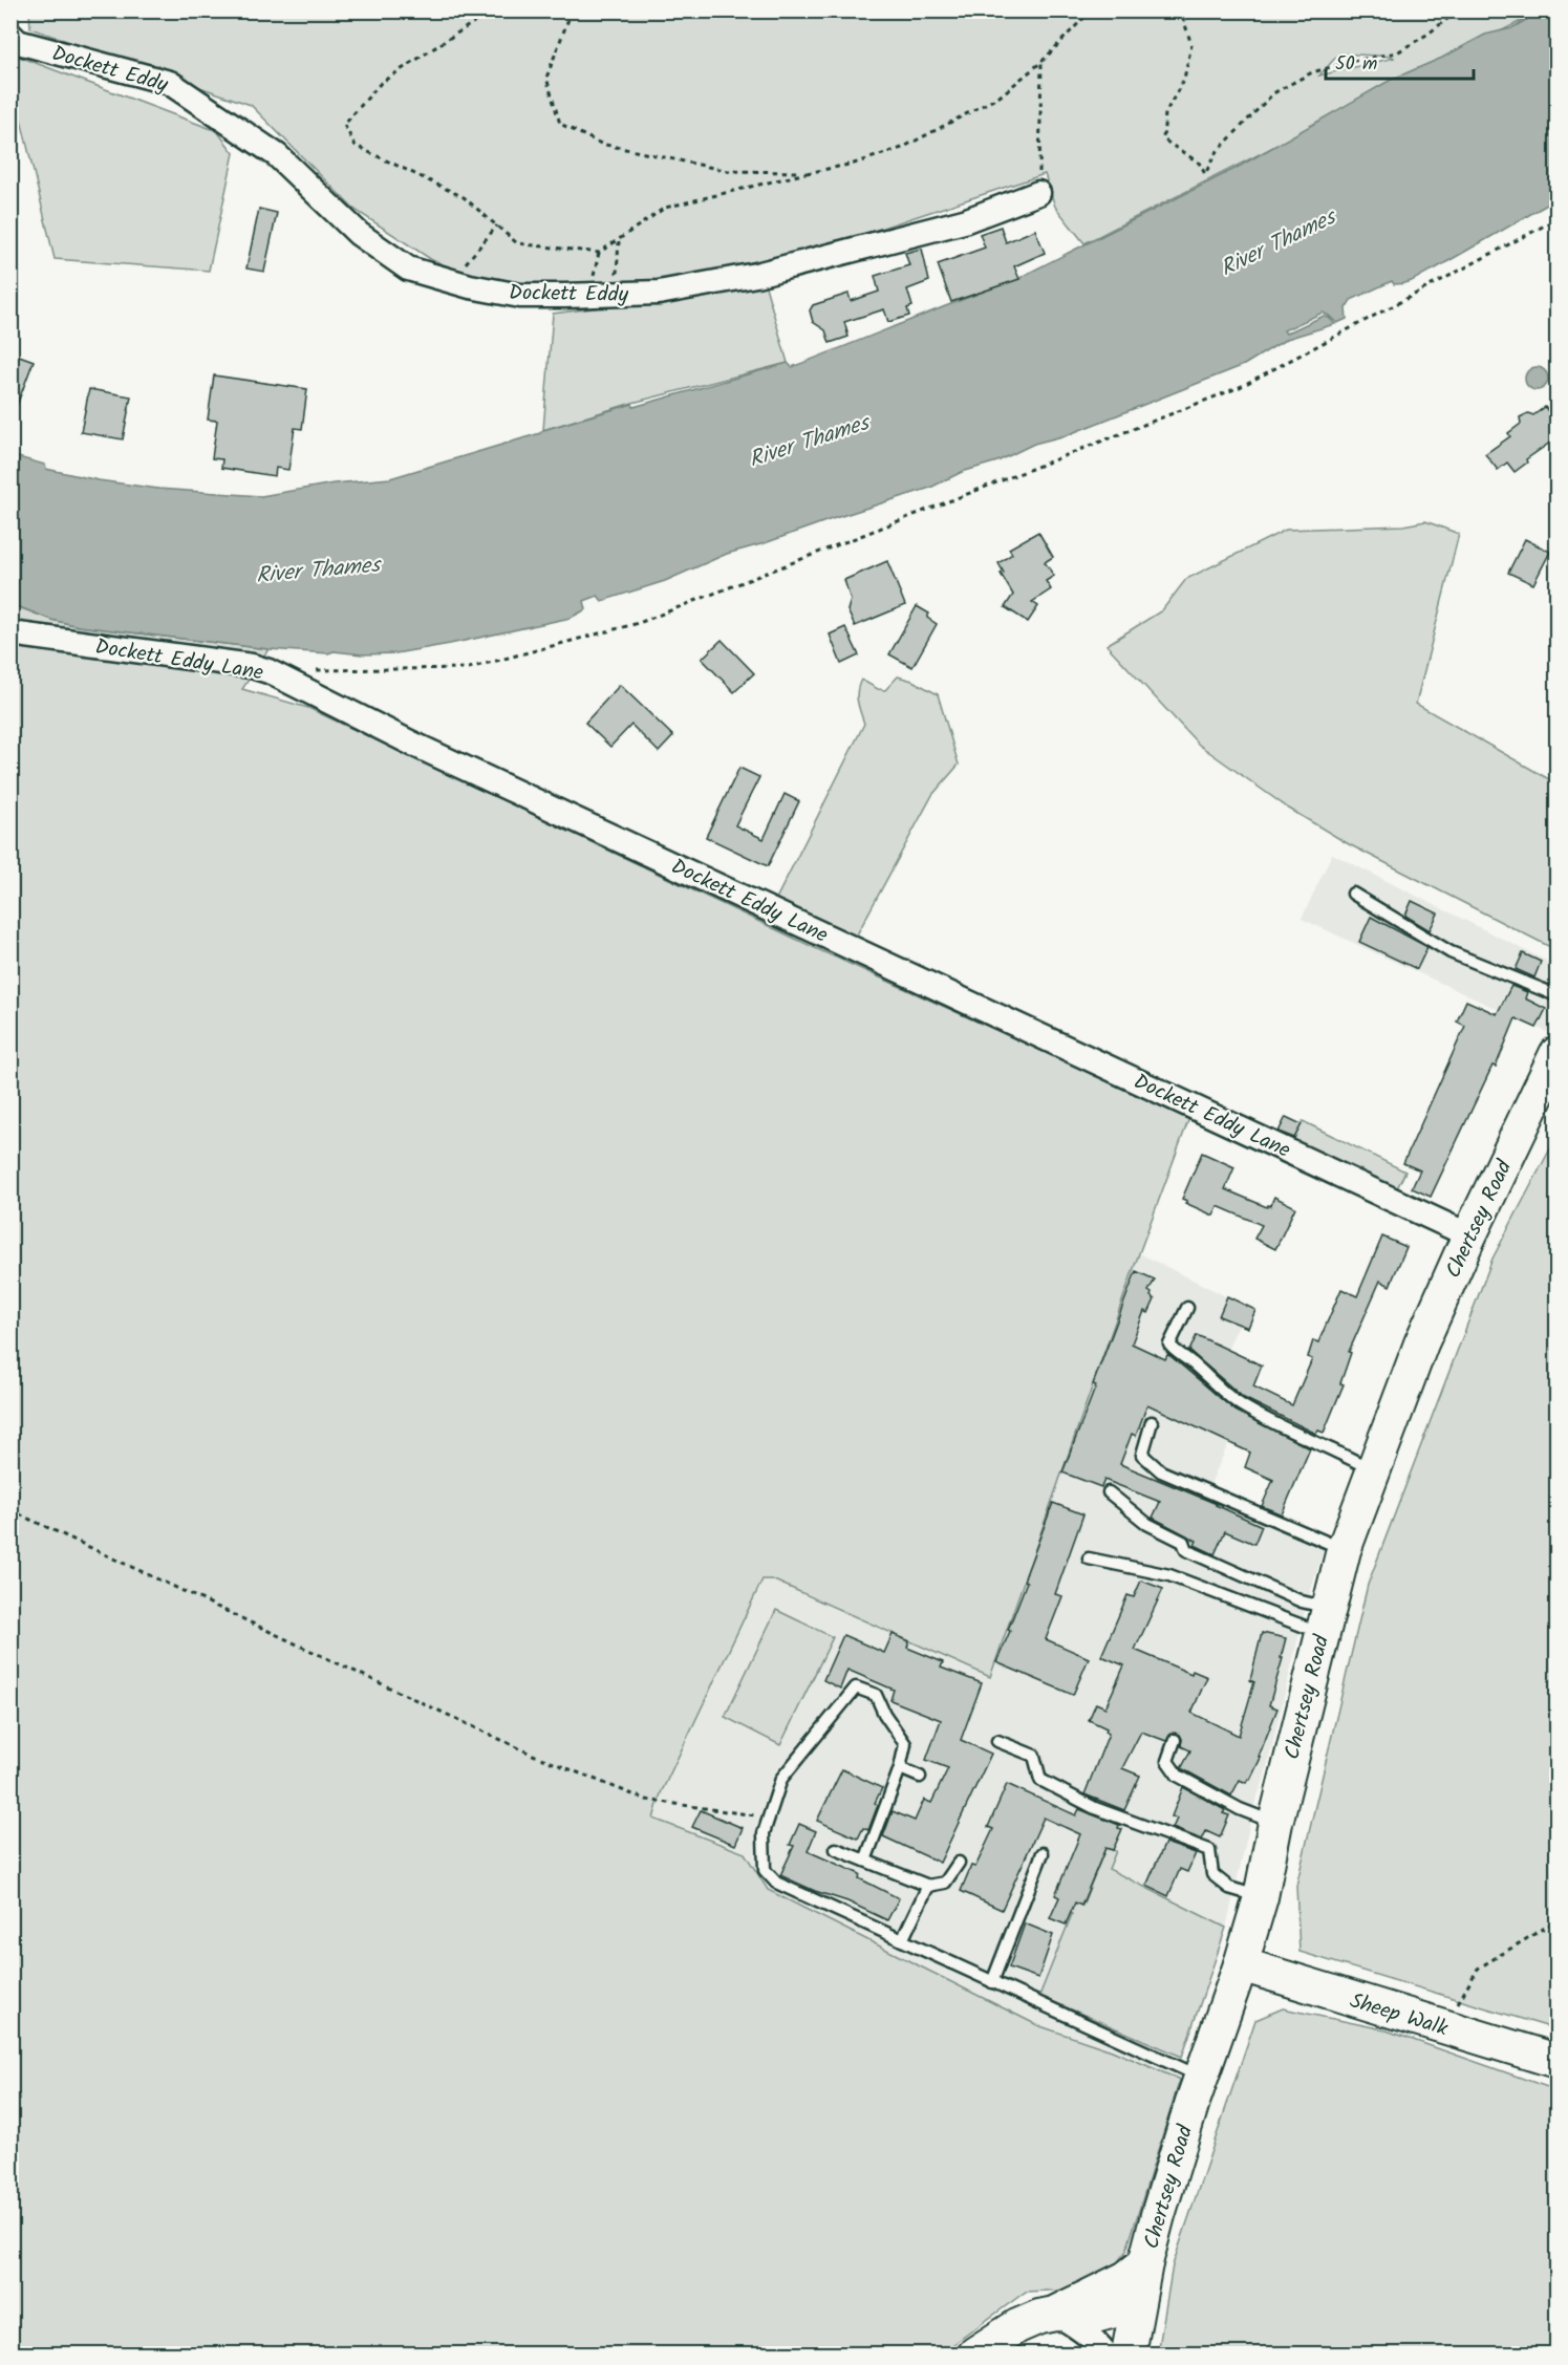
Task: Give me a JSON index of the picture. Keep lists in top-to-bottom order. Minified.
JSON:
{"streets":{"main road":["Chertsey Road","Sheep Walk"],"street":["Dockett Eddy","Dockett Eddy Lane"]},"crossings":[["Dockett Eddy Lane","Chertsey Road"],["Chertsey Road","Sheep Walk"]],"water":["River Thames"],"scale_bar":"50 m"}
